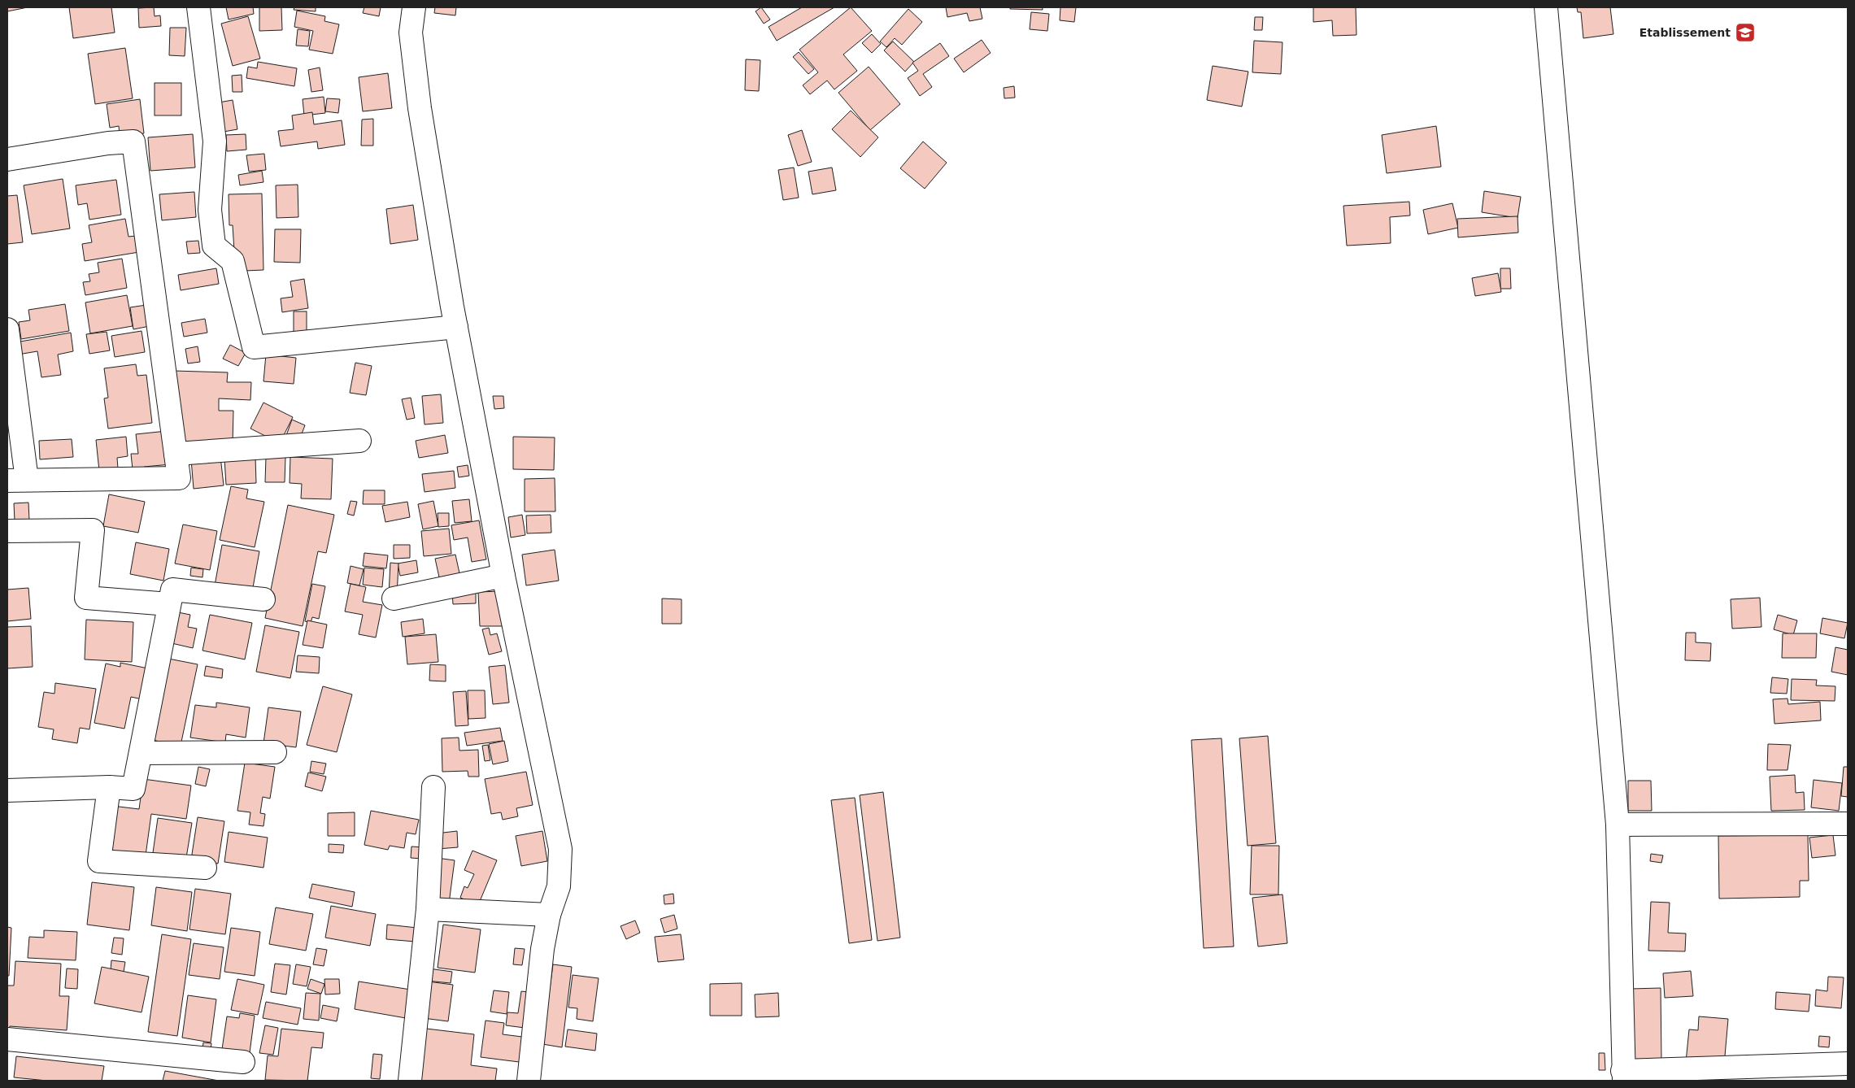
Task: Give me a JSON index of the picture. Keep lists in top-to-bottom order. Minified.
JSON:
{"places":{"school or university":["Etablissement"]}}
